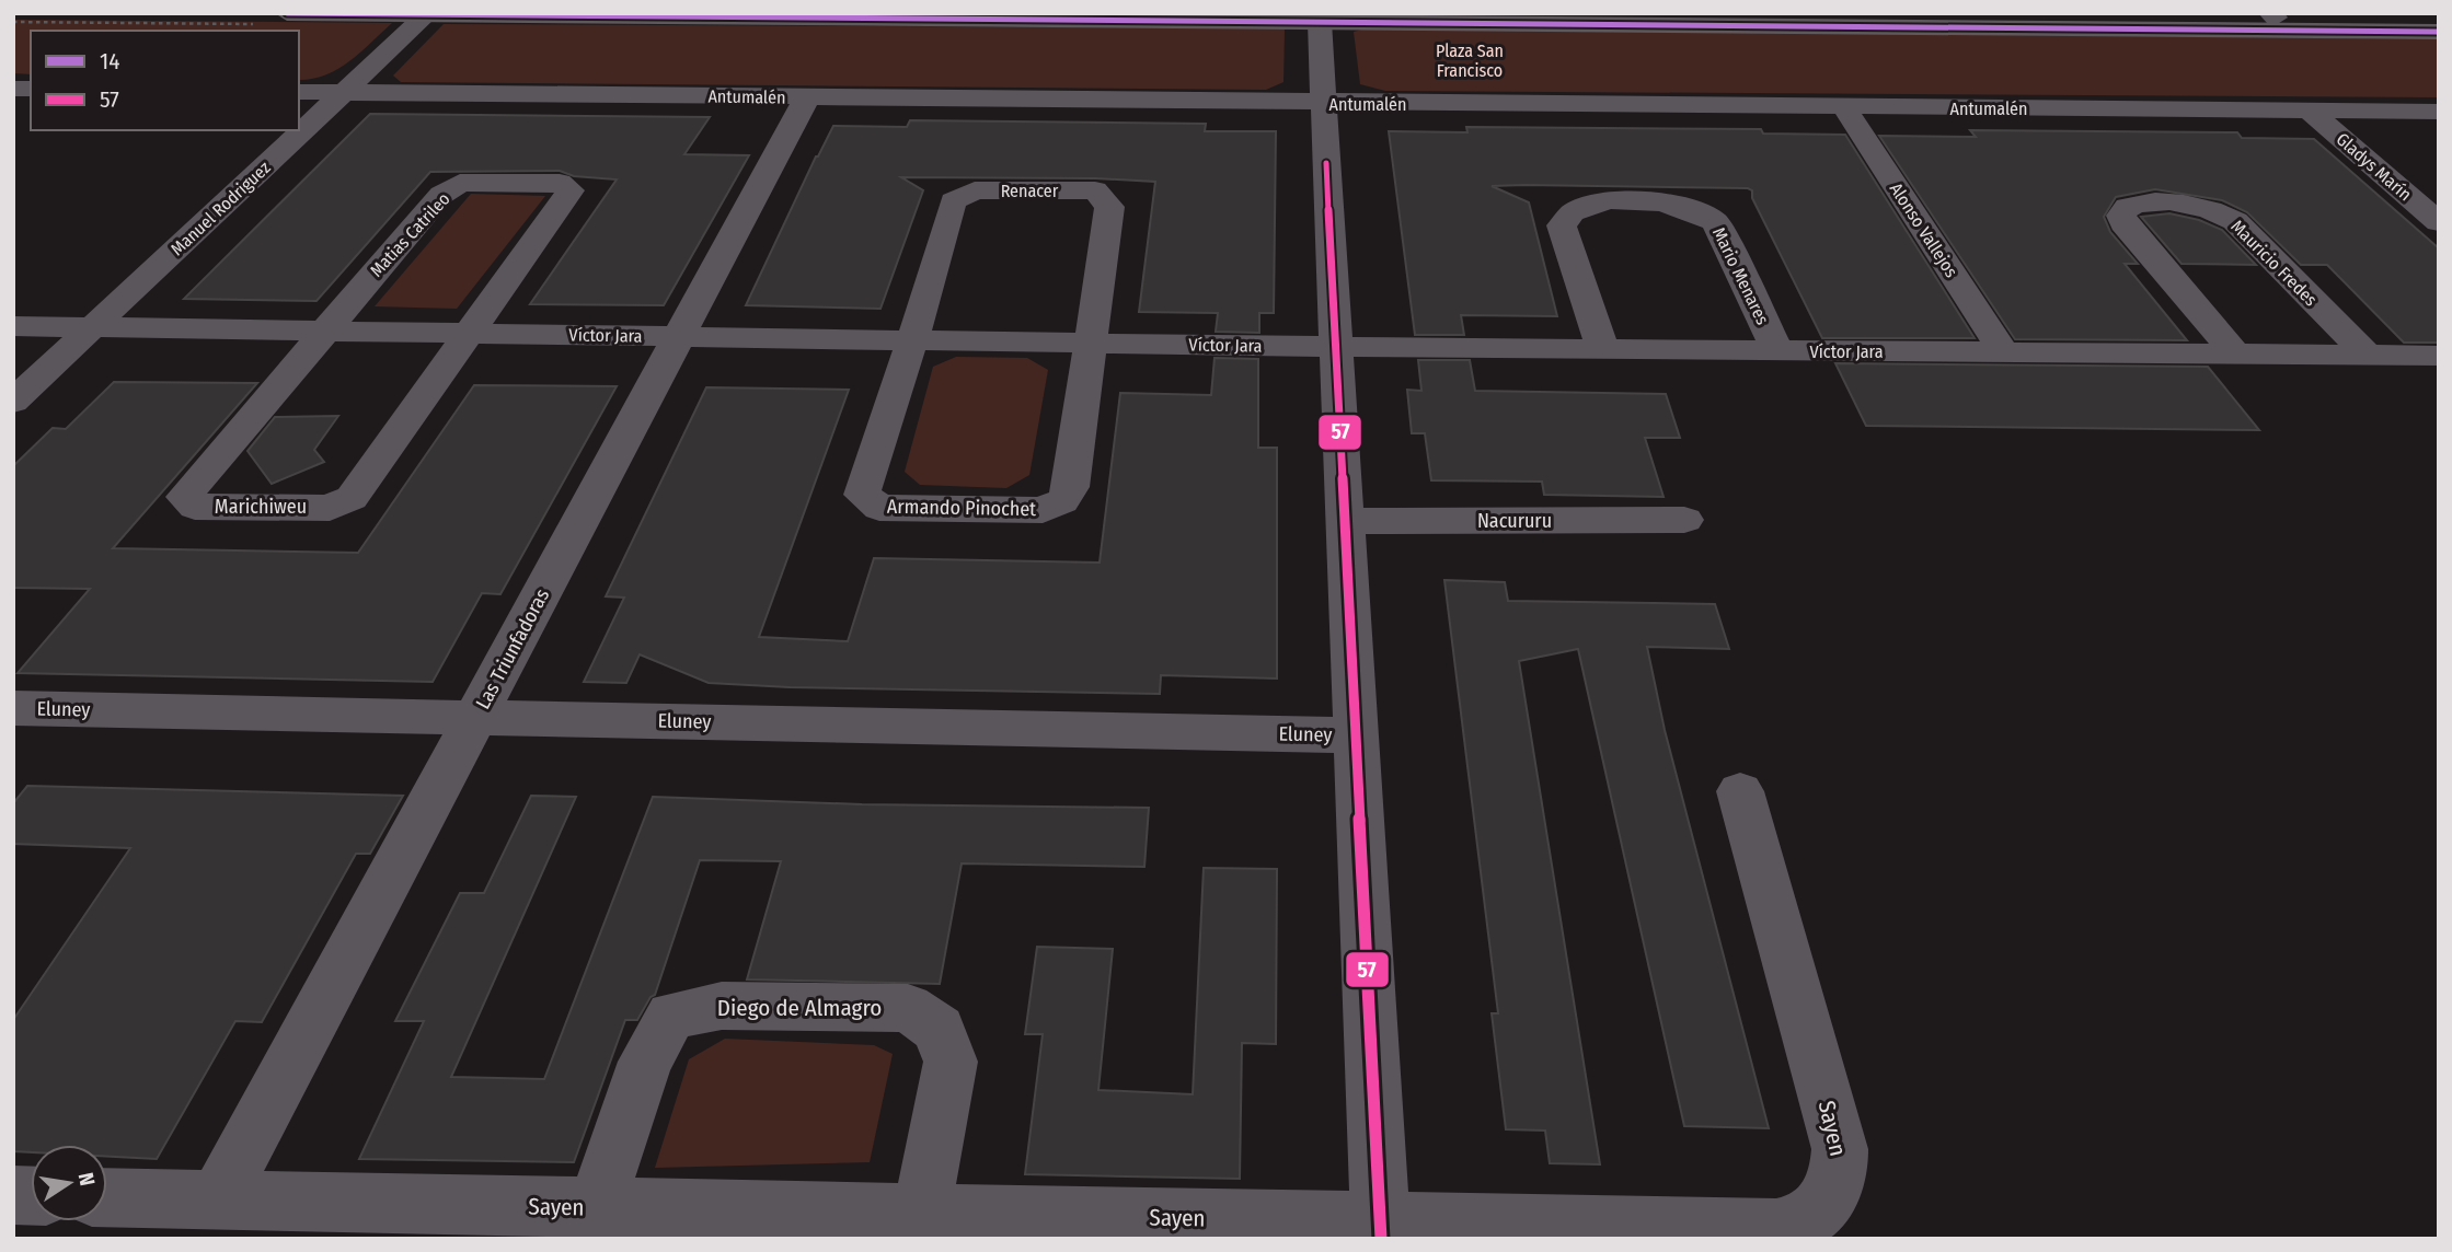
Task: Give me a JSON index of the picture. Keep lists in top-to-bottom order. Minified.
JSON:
{"streets":{"street":["Antumalén","Gladys Marín","Renacer","Manuel Rodriguez","Alonso Vallejos","Matias Catrileo","Mauricio Fredes","Mario Menares","Víctor Jara","Marichiweu","Armando Pinochet","Nacururu","Las Triunfadoras","Eluney","Diego de Almagro","Sayen"]},"crossings":[["Antumalén","Gladys Marín"],["Antumalén","Manuel Rodriguez"],["Antumalén","Alonso Vallejos"],["Antumalén","Las Triunfadoras"],["Renacer","Víctor Jara"],["Renacer","Armando Pinochet"],["Manuel Rodriguez","Víctor Jara"],["Alonso Vallejos","Víctor Jara"],["Matias Catrileo","Víctor Jara"],["Matias Catrileo","Marichiweu"],["Mauricio Fredes","Víctor Jara"],["Mario Menares","Víctor Jara"],["Víctor Jara","Marichiweu"],["Víctor Jara","Armando Pinochet"],["Víctor Jara","Las Triunfadoras"],["Las Triunfadoras","Eluney"],["Las Triunfadoras","Sayen"],["Diego de Almagro","Sayen"]],"parks":["Plaza San Francisco"],"lines":["transit line 14","transit line 57"],"legend":["14","57"],"north":"right"}
